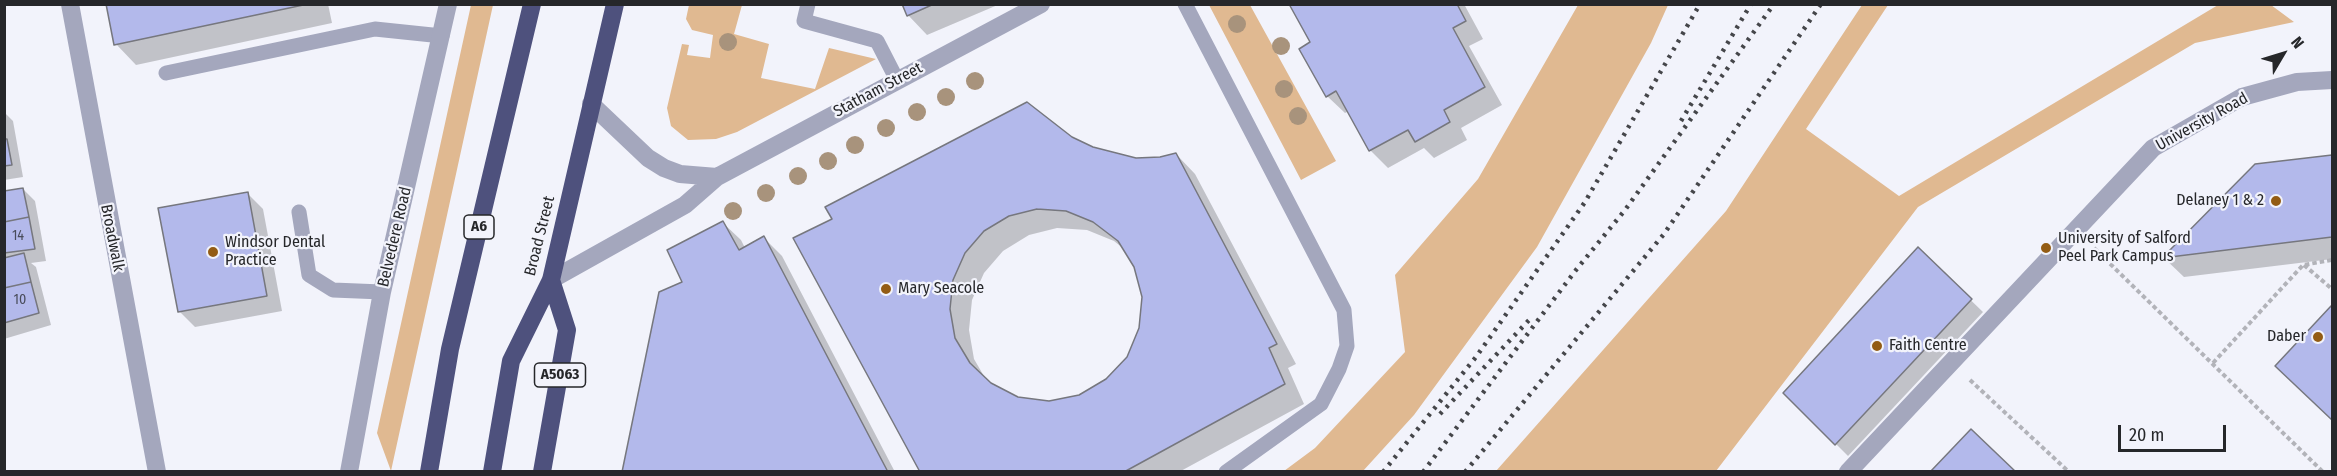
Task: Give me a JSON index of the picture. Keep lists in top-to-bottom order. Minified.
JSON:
{"streets":{"highway":["A6","Broad Street","A5063"],"street":["Statham Street","University Road","Belvedere Road","Broadwalk"]},"crossings":[["Statham Street","Broad Street"],["Statham Street","A5063"],["Broad Street","A5063"]],"places":["Delaney 1 & 2","University of Salford Peel Park Campus","Windsor Dental Practice","Mary Seacole","Daber","Faith Centre"],"house_numbers":["14","10"],"scale_bar":"20 m","north":"top right"}
